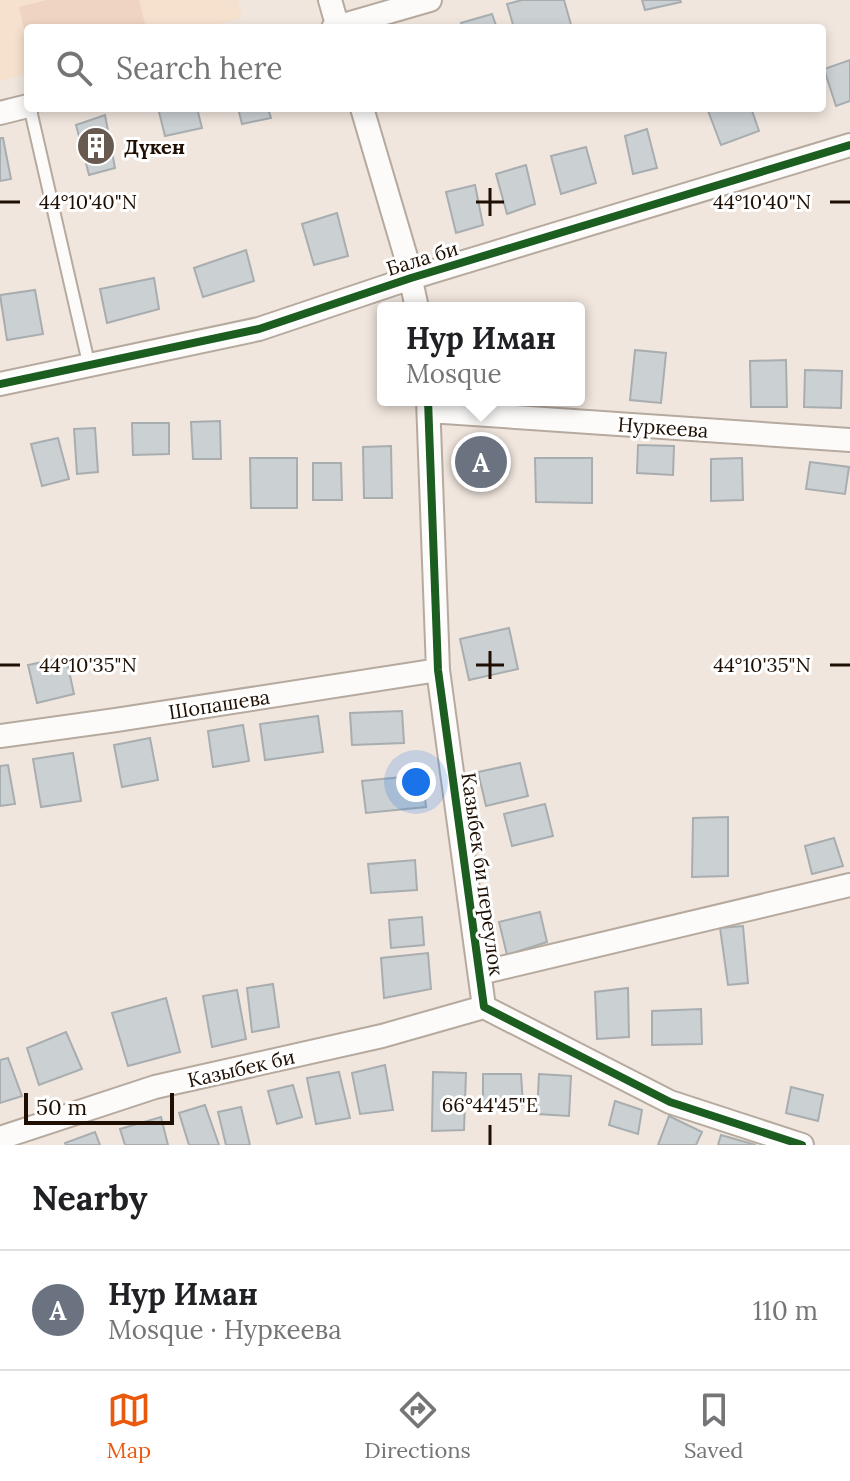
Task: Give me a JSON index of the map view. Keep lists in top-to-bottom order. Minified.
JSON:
{"streets":{"street":["Бала би","Нуркеева","Шопашева","Казыбек би переулок","Казыбек би"]},"crossings":[["Нуркеева","Казыбек би переулок"],["Шопашева","Казыбек би переулок"],["Казыбек би переулок","Казыбек би"]],"places":{"building":["Дүкен"]},"scale_bar":"50 m","page":{"search":"Search here","popup":["Нур Иман","Mosque"],"pins":"A","scale":"50 m","heading":"Nearby","list":[{"mark":"A","name":"Нур Иман","note":"Mosque · Нуркеева","value":"110 m"}],"nav":["Map","Directions","Saved"]},"coordinates":["44°10'40\"N","44°10'35\"N","66°44'45\"E"]}
